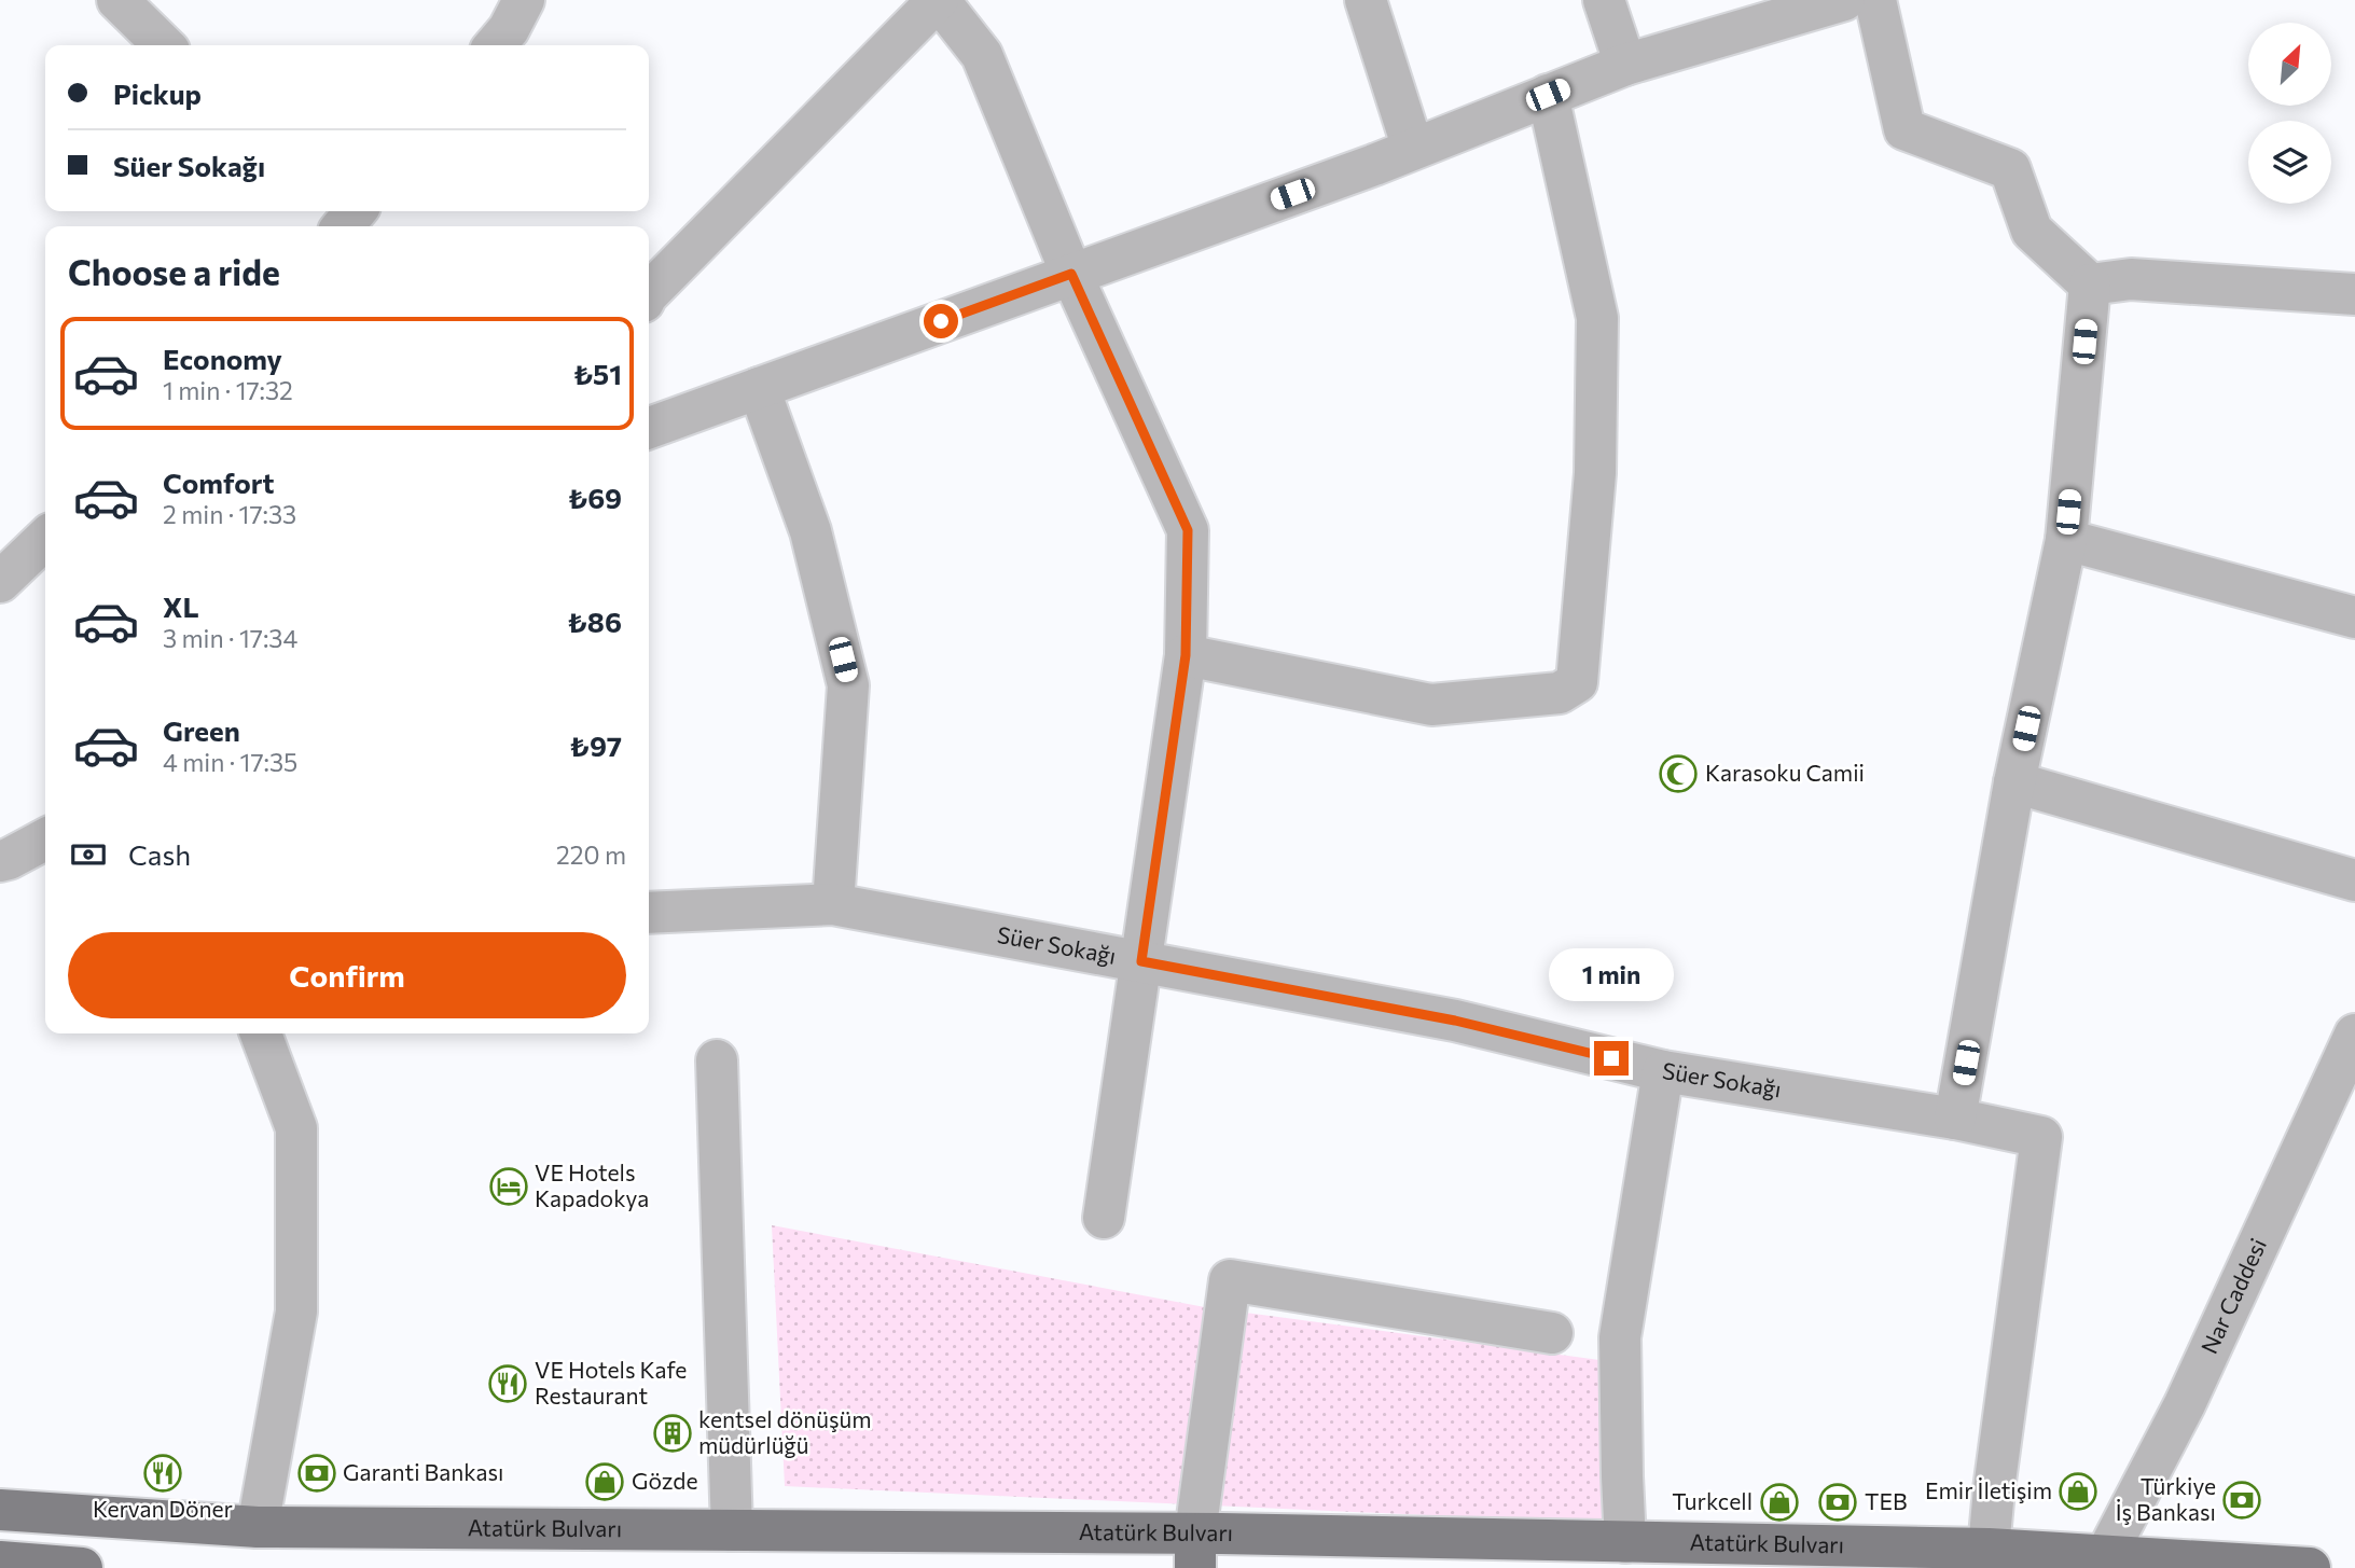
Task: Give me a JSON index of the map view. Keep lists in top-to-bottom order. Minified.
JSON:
{"streets":{"main road":["Atatürk Bulvarı"],"street":["Süer Sokağı","Nar Caddesi"]},"crossings":[["Süer Sokağı","Atatürk Bulvarı"],["Nar Caddesi","Atatürk Bulvarı"]],"places":{"mosque":["Karasoku Camii"],"hotel":["VE Hotels Kapadokya"],"restaurant":["VE Hotels Kafe Restaurant","Kervan Döner"],"building":["kentsel dönüşüm müdürlüğü"],"bank":["Garanti Bankası","Türkiye İş Bankası","TEB"],"shop":["Gözde","Emir İletişim","Turkcell"]},"north":"top right","page":{"banner":["Pickup","Süer Sokağı"],"heading":"Choose a ride","list":[{"name":"Economy","note":"1 min · 17:32","value":"₺51"},{"name":"Comfort","note":"2 min · 17:33","value":"₺69"},{"name":"XL","note":"3 min · 17:34","value":"₺86"},{"name":"Green","note":"4 min · 17:35","value":"₺97"}],"pay":["Cash","220 m"],"buttons":"Confirm","bubble":"1 min"}}
